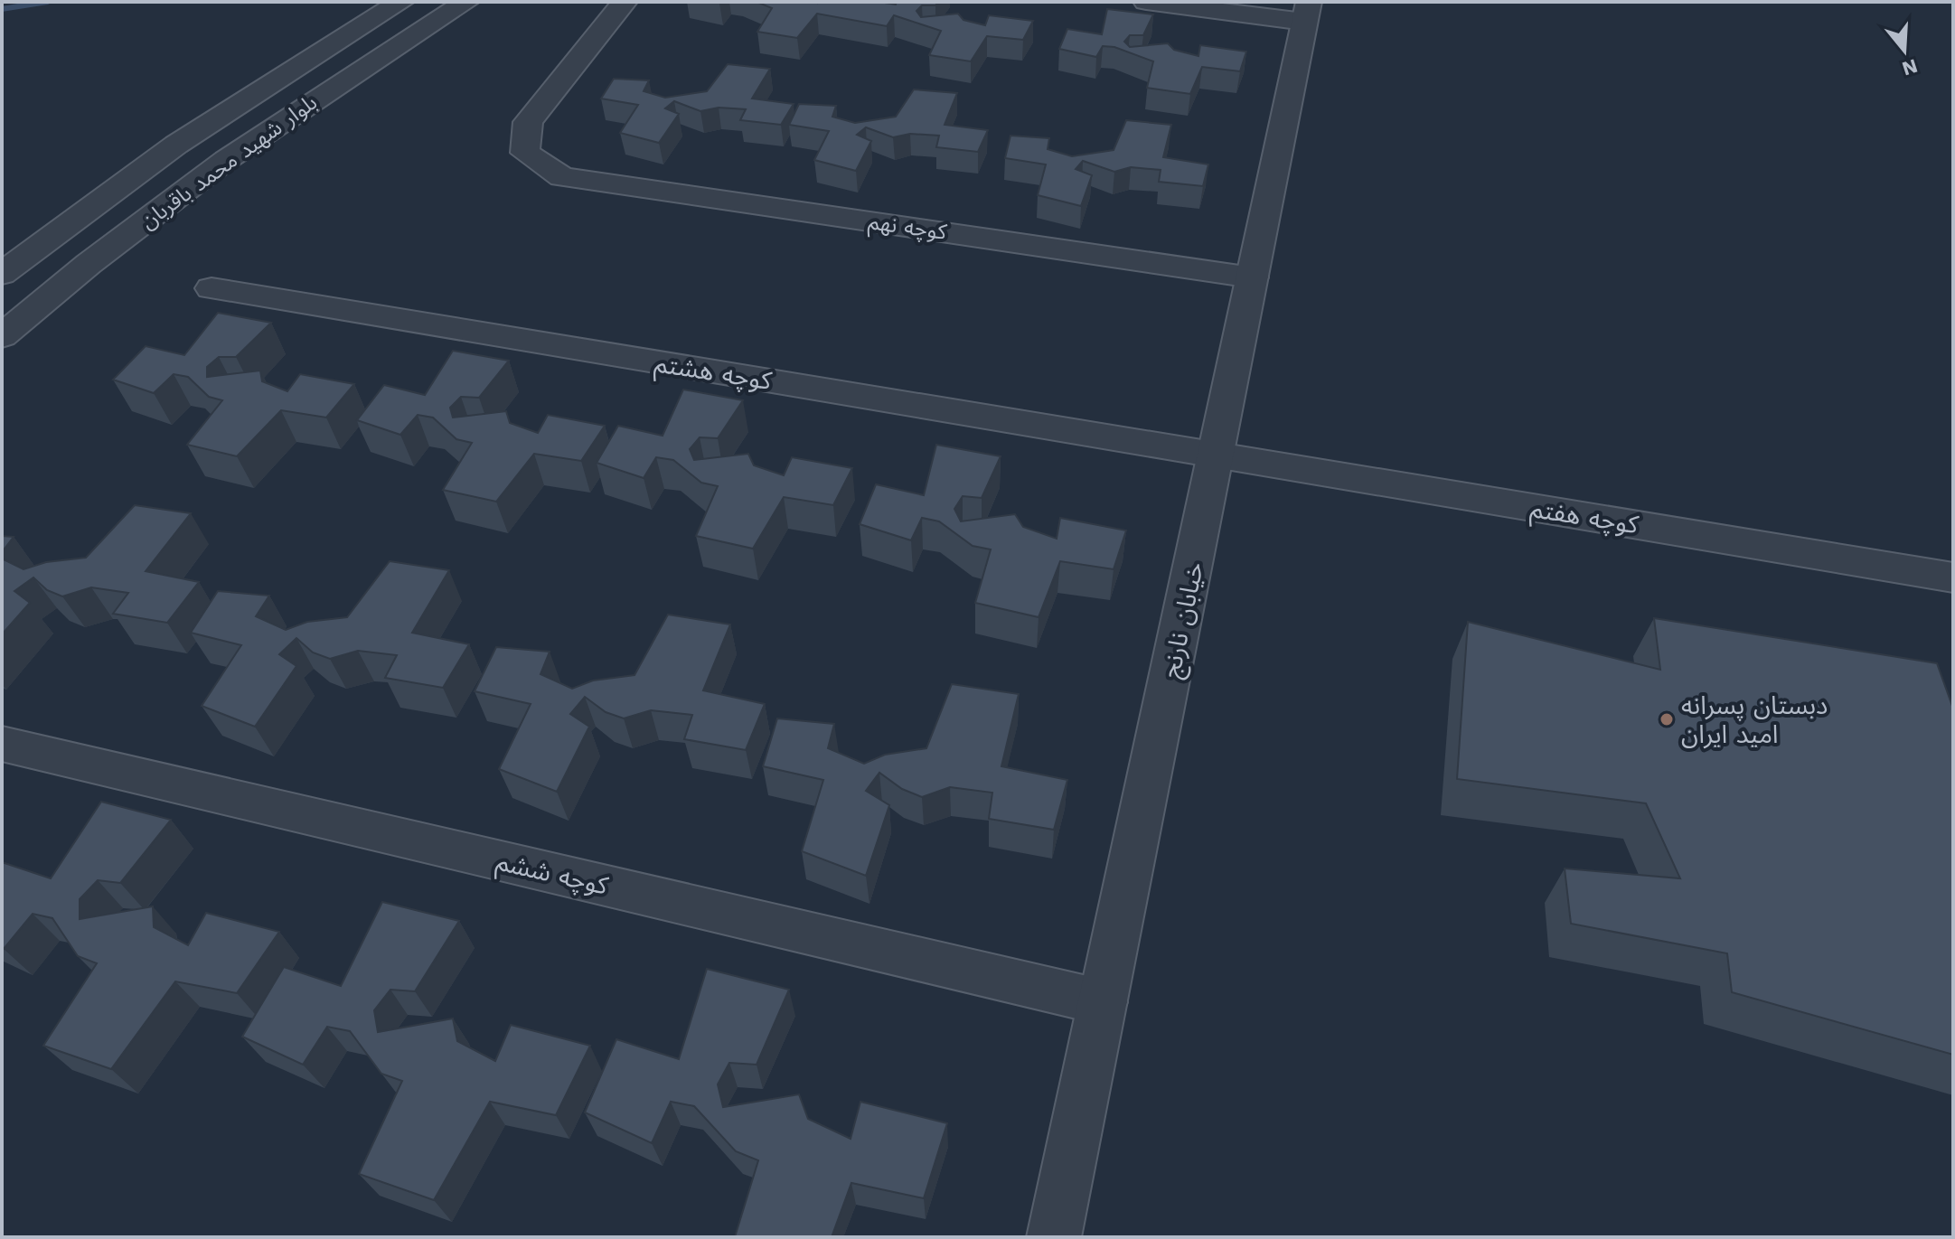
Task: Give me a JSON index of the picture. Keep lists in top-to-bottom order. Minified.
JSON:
{"streets":{"street":["بلوار شهید محمد باقربان","کوچه نهم","کوچه هشتم","کوچه هفتم","خیابان نارنج","کوچه ششم"]},"crossings":[["کوچه نهم","خیابان نارنج"],["کوچه هشتم","کوچه هفتم"],["کوچه هشتم","خیابان نارنج"],["کوچه هفتم","خیابان نارنج"],["خیابان نارنج","کوچه ششم"]],"places":["دبستان پسرانه امید ایران"],"north":"bottom"}
